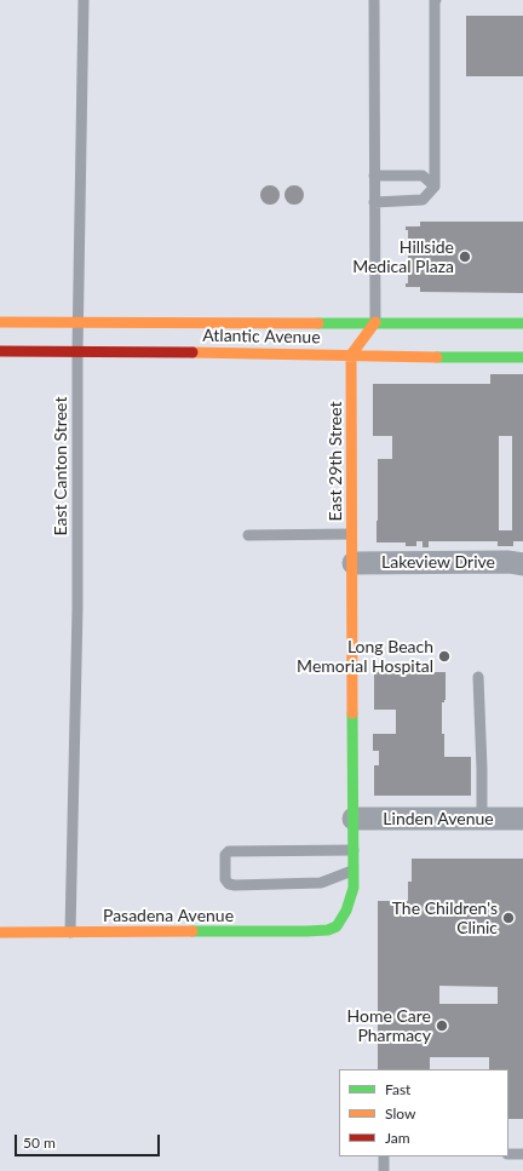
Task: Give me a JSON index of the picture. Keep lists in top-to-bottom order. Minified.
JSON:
{"streets":{"main road":["Atlantic Avenue","East 29th Street","Pasadena Avenue"],"street":["Lakeview Drive","Linden Avenue"],"lane":["East Canton Street"]},"crossings":[["Atlantic Avenue","East 29th Street"],["Atlantic Avenue","East Canton Street"],["East 29th Street","Lakeview Drive"],["East 29th Street","Linden Avenue"],["East 29th Street","Pasadena Avenue"],["East Canton Street","Pasadena Avenue"]],"places":["Hillside Medical Plaza","Long Beach Memorial Hospital","The Children's Clinic","Home Care Pharmacy"],"legend":["Fast","Slow","Jam"],"scale_bar":"50 m"}
